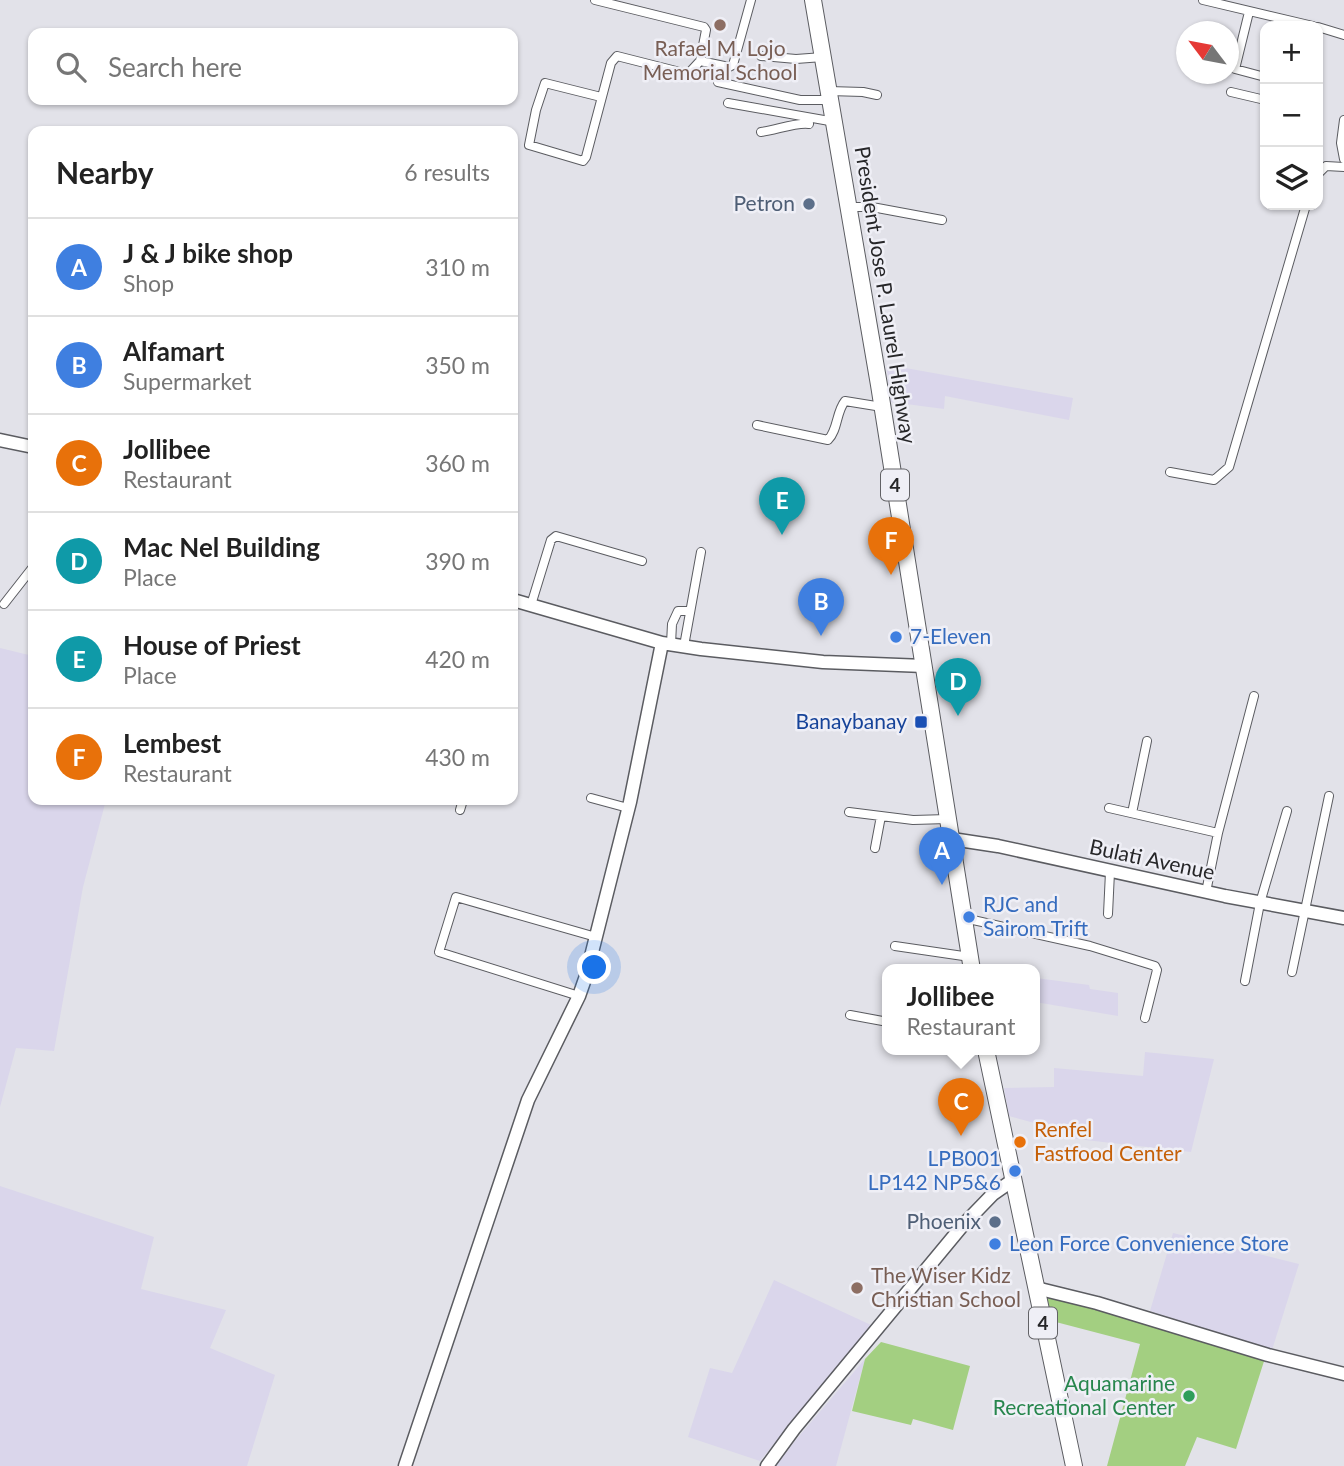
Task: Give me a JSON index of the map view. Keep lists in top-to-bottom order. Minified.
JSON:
{"streets":{"highway":["President Jose P. Laurel Highway","4"],"street":["Bulati Avenue"]},"crossings":[["President Jose P. Laurel Highway","Bulati Avenue"]],"places":{"other":["Rafael M. Lojo Memorial School","Petron","7-Eleven","RJC and Sairom Trift","Renfel Fastfood Center","LPB001 LP142 NP5&6","Phoenix","Leon Force Convenience Store","The Wiser Kidz Christian School","Aquamarine Recreational Center"],"transit":["Banaybanay"]},"north":"top left","page":{"map_buttons":["+","−"],"search":"Search here","heading":["Nearby","6 results"],"list":[{"mark":"A","name":"J & J bike shop","note":"Shop","value":"310 m"},{"mark":"B","name":"Alfamart","note":"Supermarket","value":"350 m"},{"mark":"C","name":"Jollibee","note":"Restaurant","value":"360 m"},{"mark":"D","name":"Mac Nel Building","note":"Place","value":"390 m"},{"mark":"E","name":"House of Priest","note":"Place","value":"420 m"},{"mark":"F","name":"Lembest","note":"Restaurant","value":"430 m"}],"pins":["E","F","B","D","A","C"],"popup":["Jollibee","Restaurant"]}}
